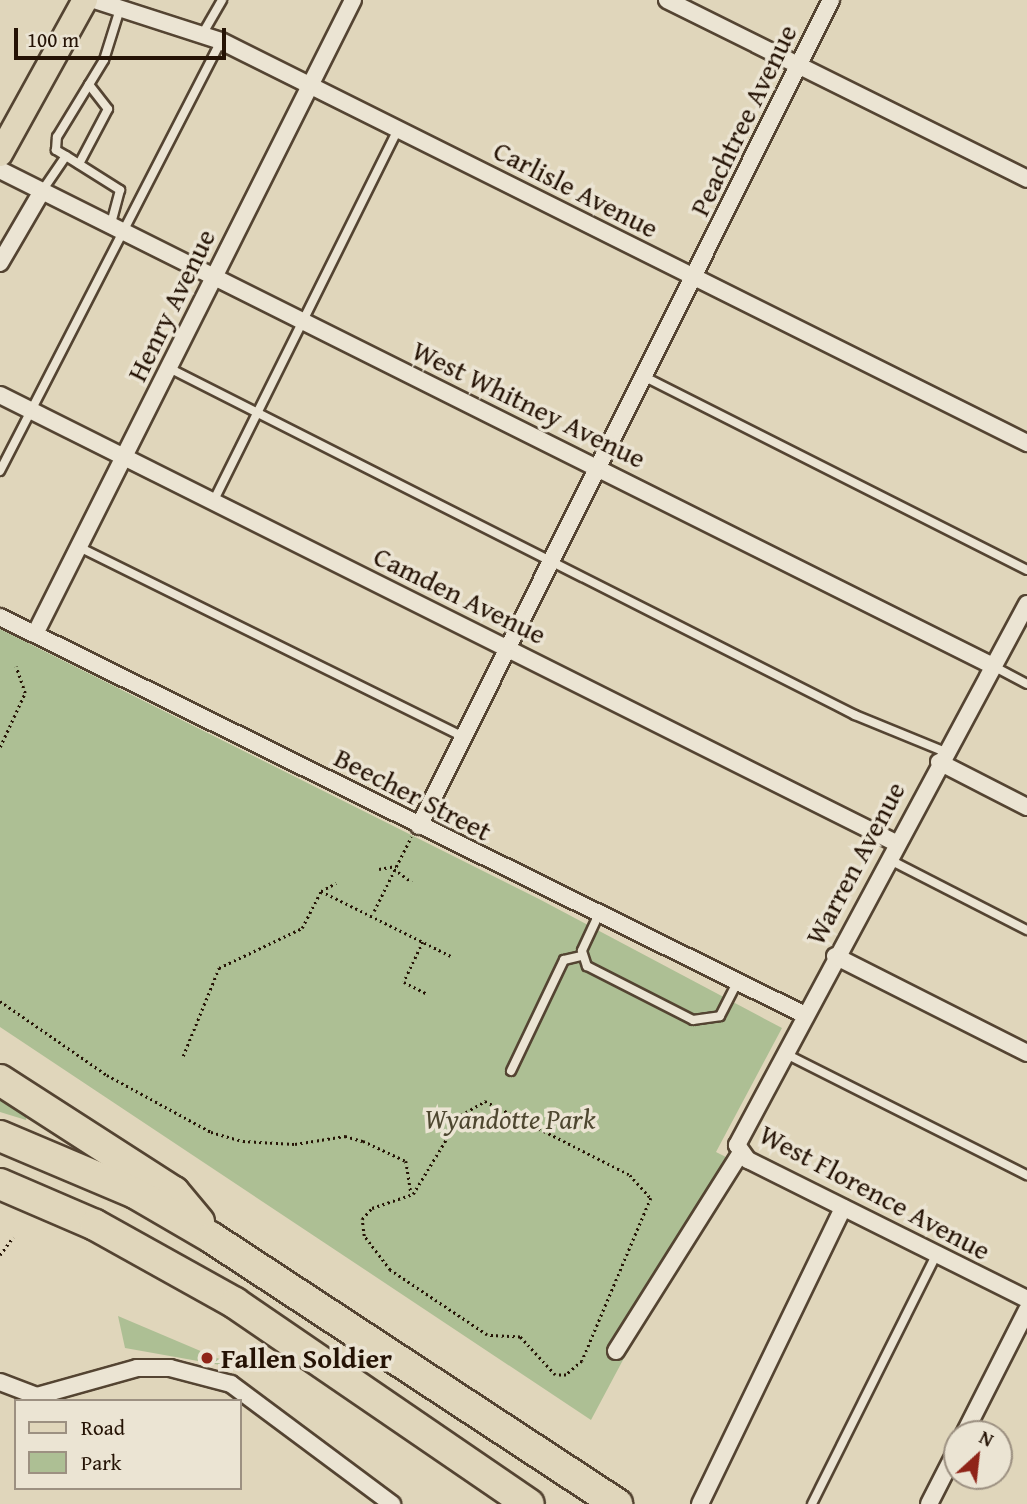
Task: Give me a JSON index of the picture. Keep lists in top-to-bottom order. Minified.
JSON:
{"streets":{"street":["Peachtree Avenue","Carlisle Avenue","Henry Avenue","West Whitney Avenue","Camden Avenue","Beecher Street","Warren Avenue","West Florence Avenue"]},"crossings":[["Peachtree Avenue","Carlisle Avenue"],["Peachtree Avenue","West Whitney Avenue"],["Peachtree Avenue","Camden Avenue"],["Peachtree Avenue","Beecher Street"],["Carlisle Avenue","Henry Avenue"],["Henry Avenue","West Whitney Avenue"],["Henry Avenue","Camden Avenue"],["Henry Avenue","Beecher Street"],["West Whitney Avenue","Warren Avenue"],["Camden Avenue","Warren Avenue"],["Beecher Street","Warren Avenue"],["Warren Avenue","West Florence Avenue"]],"parks":["Wyandotte Park"],"places":["Fallen Soldier"],"legend":["Road","Park"],"scale_bar":"100 m","north":"top right"}
